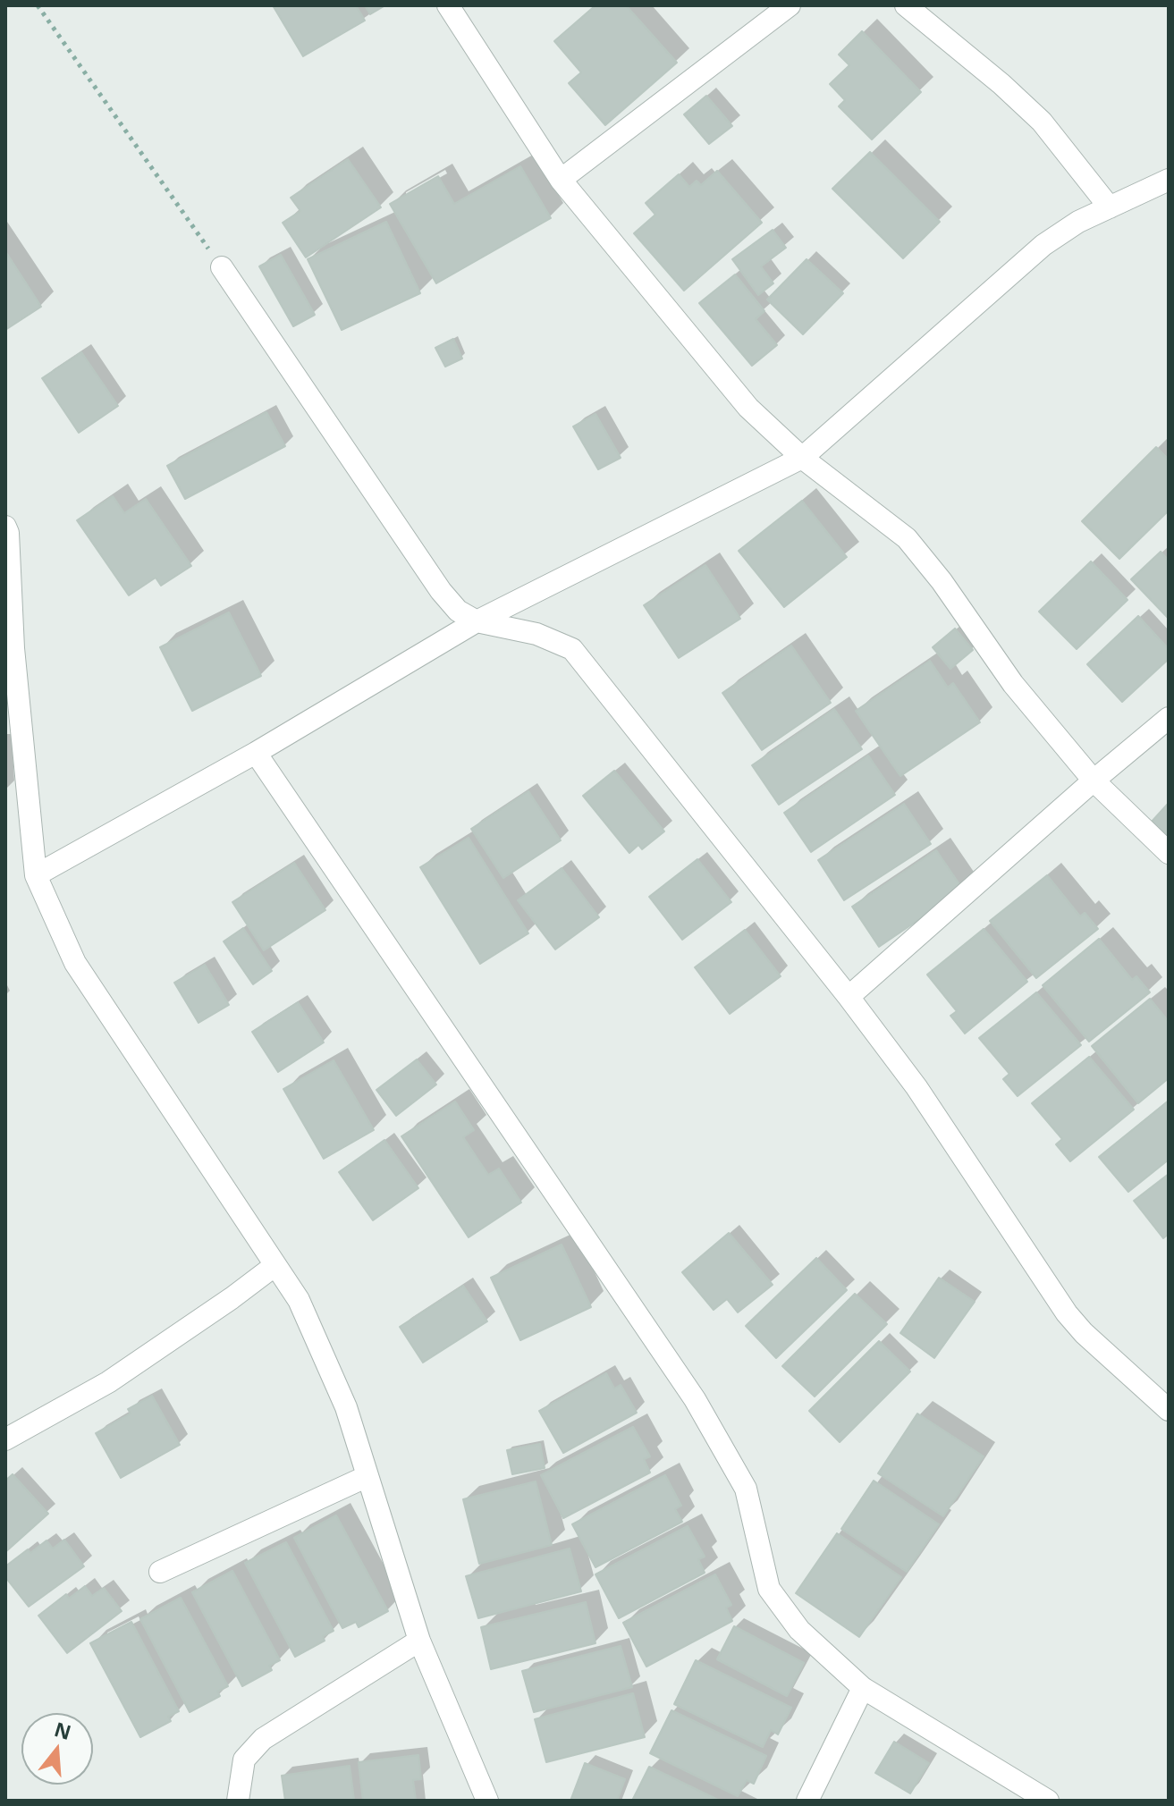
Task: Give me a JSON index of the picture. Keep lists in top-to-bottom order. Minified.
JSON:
{"north":"top"}
